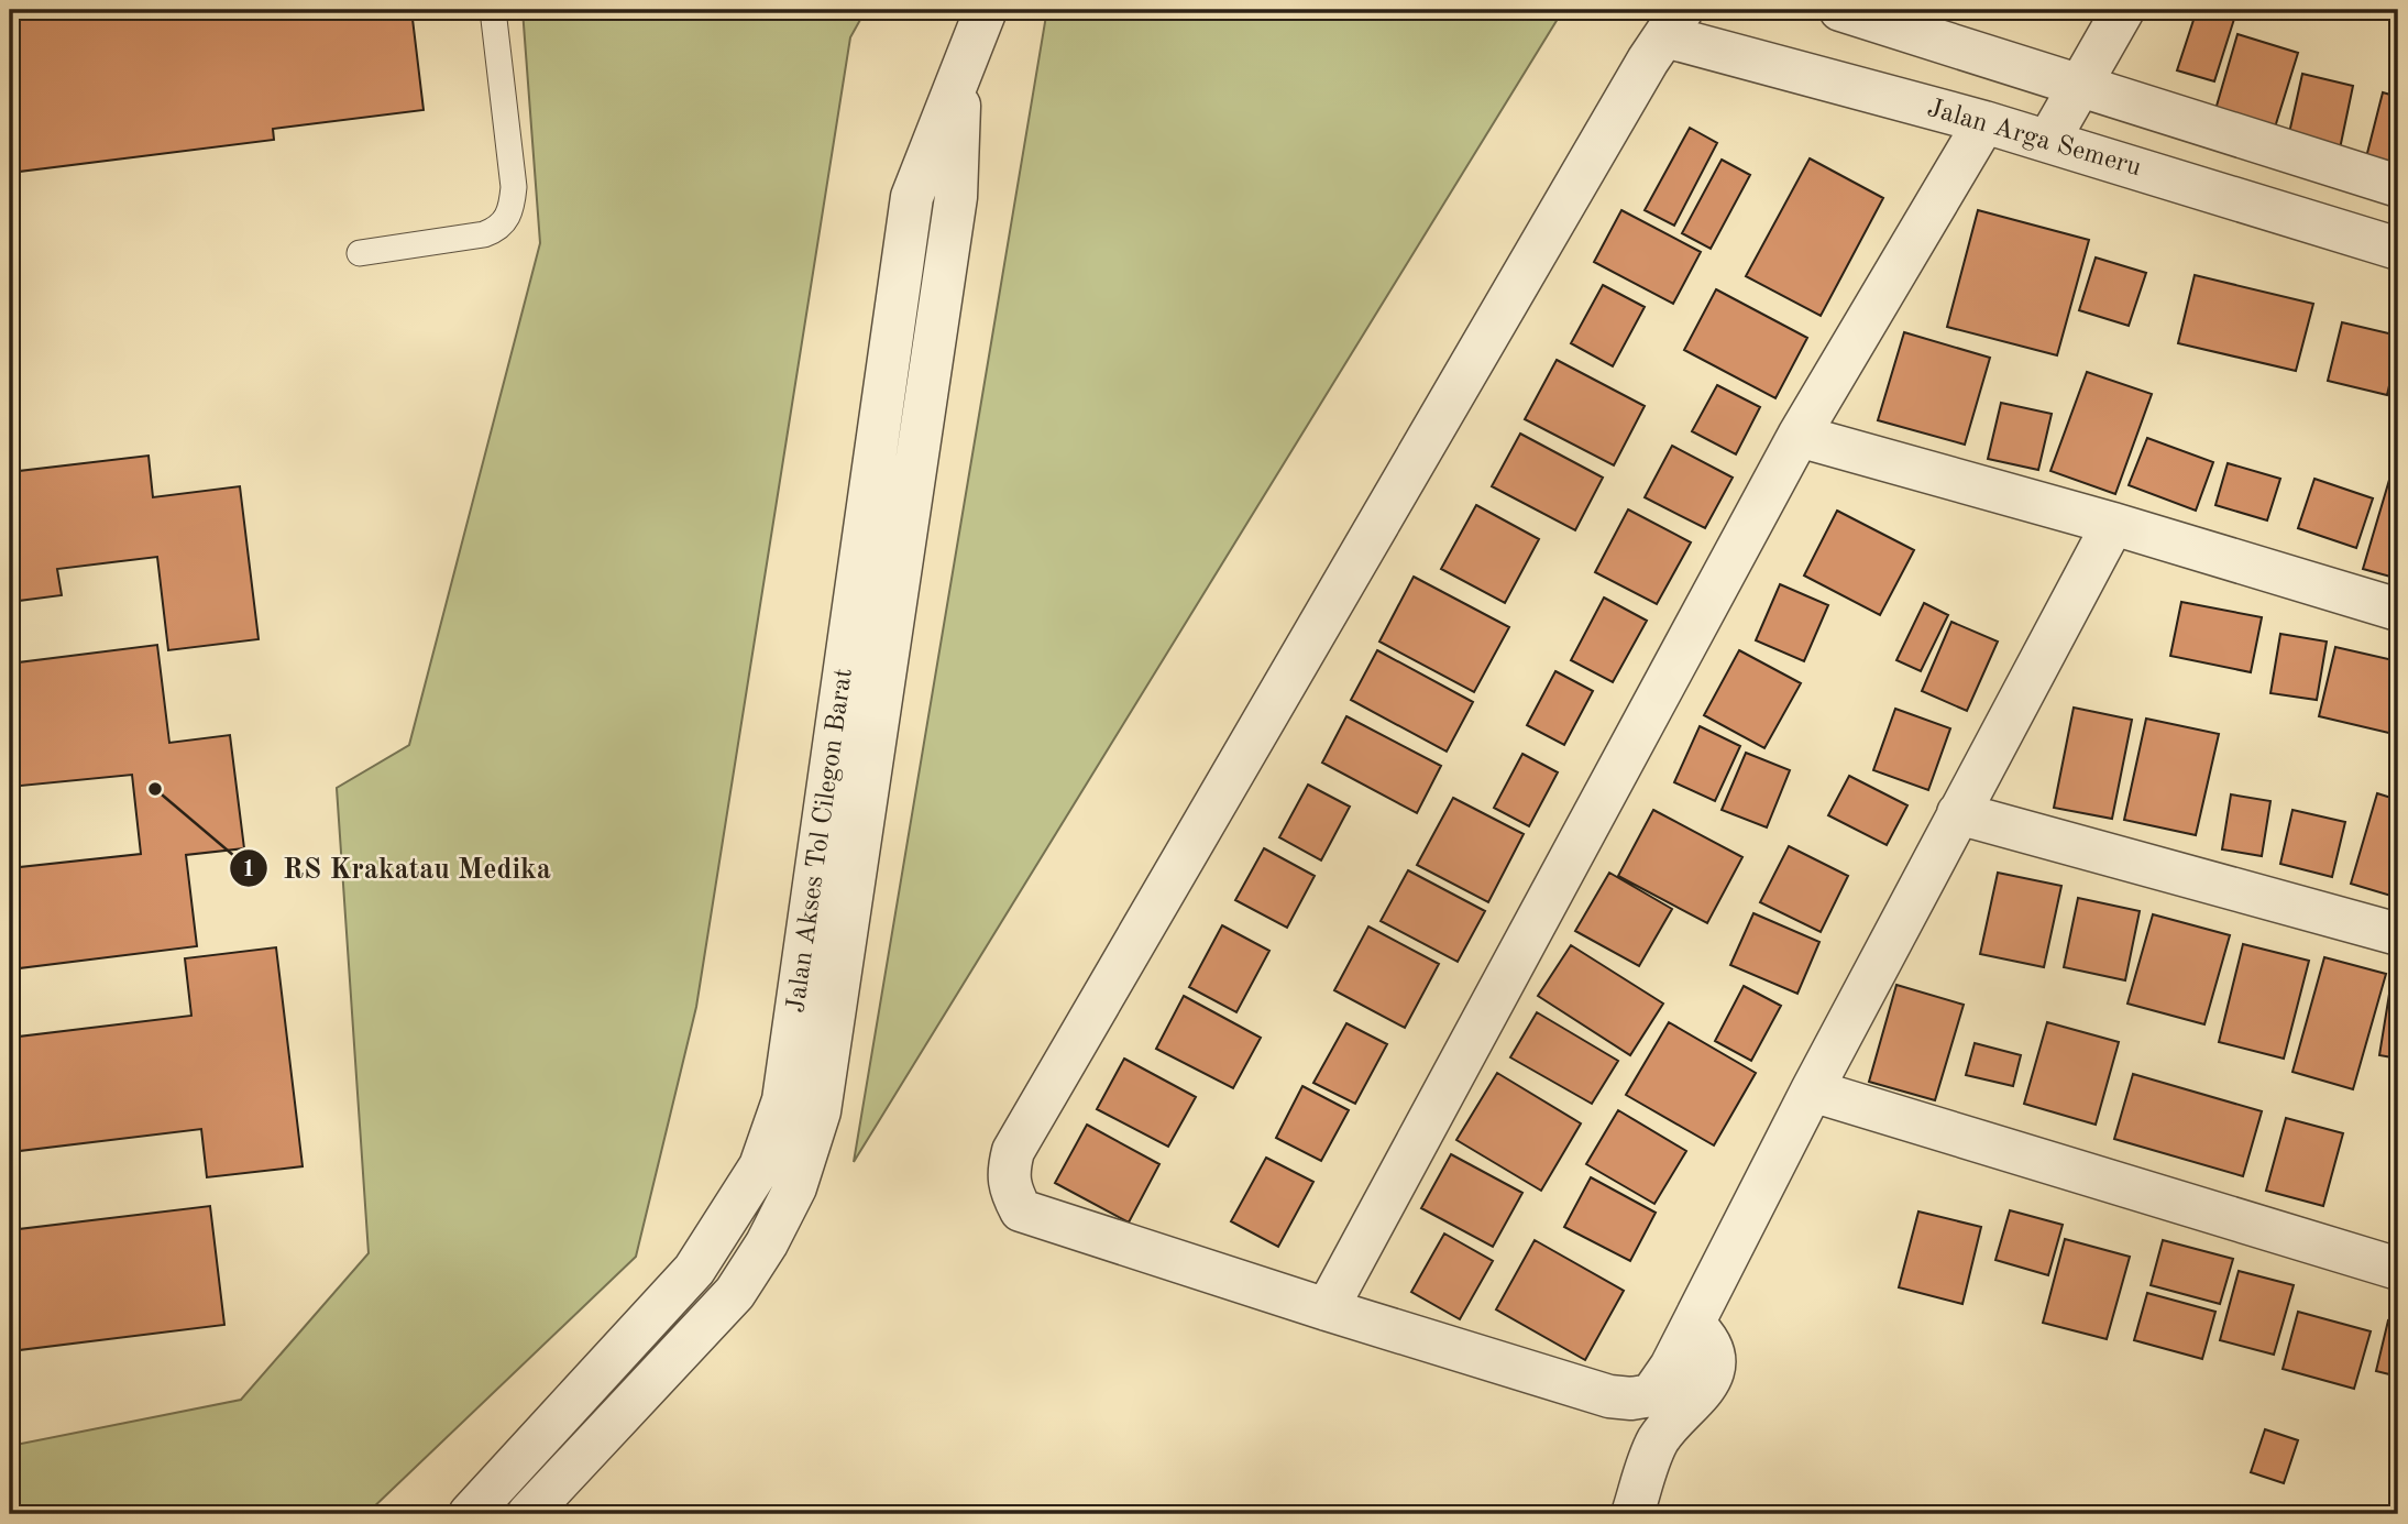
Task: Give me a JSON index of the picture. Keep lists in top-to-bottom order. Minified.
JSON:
{"streets":{"street":["Jalan Arga Semeru","Jalan Akses Tol Cilegon Barat"]},"places":["RS Krakatau Medika"]}
